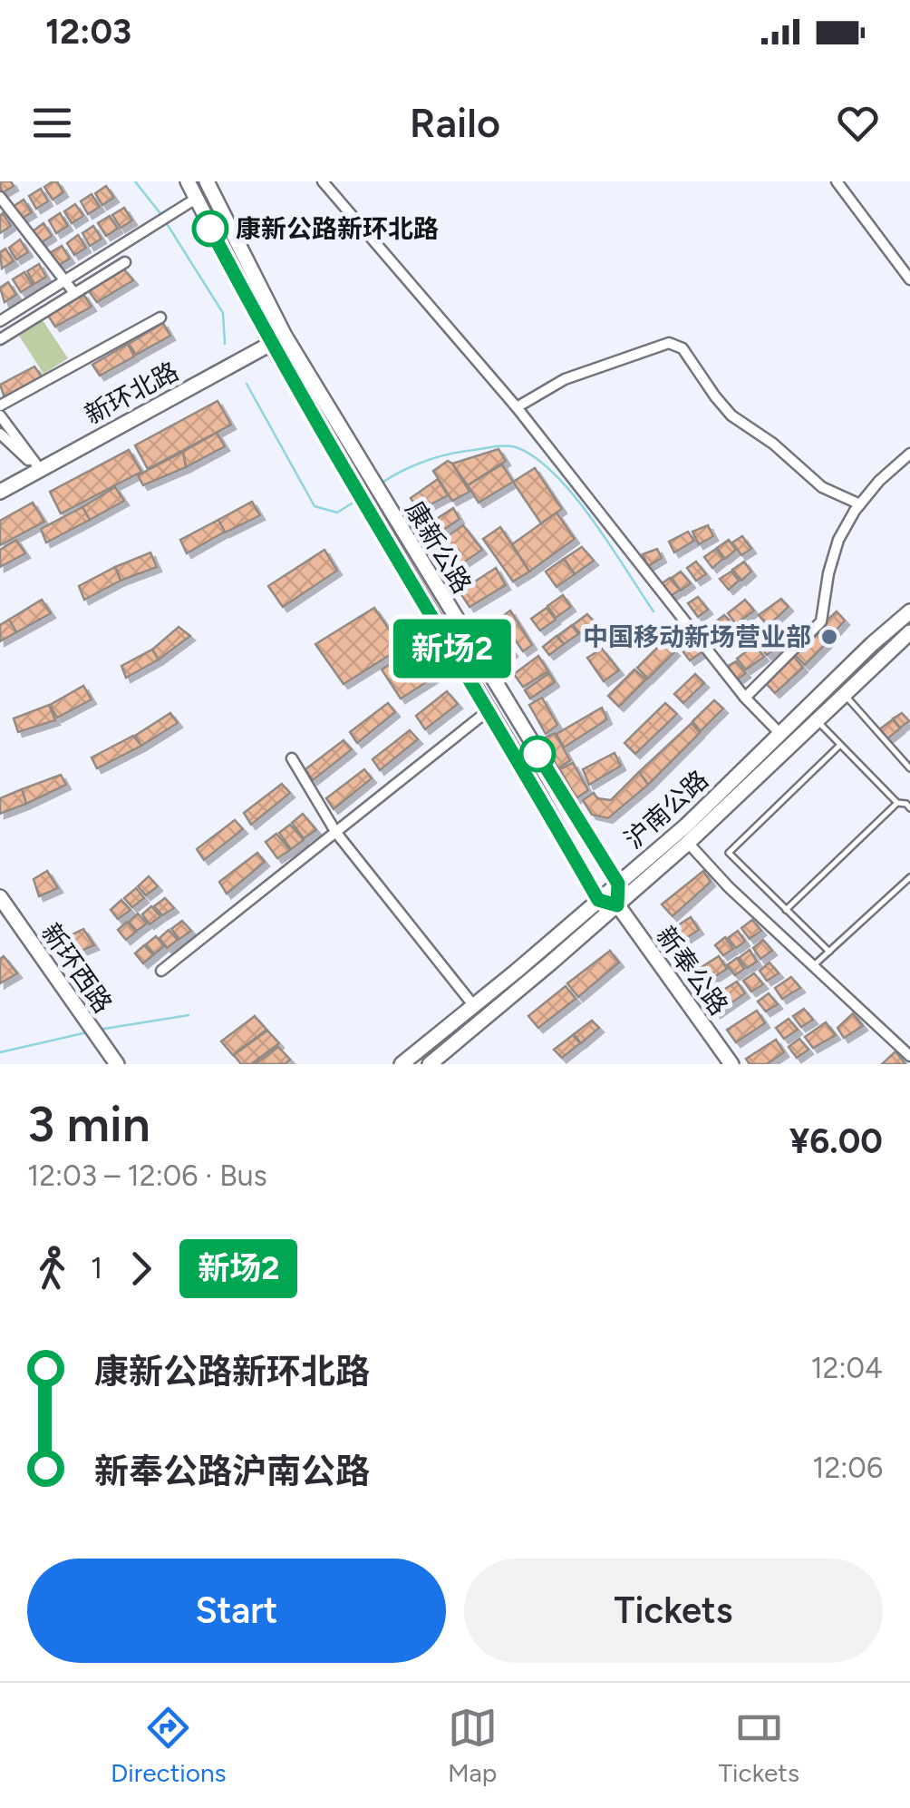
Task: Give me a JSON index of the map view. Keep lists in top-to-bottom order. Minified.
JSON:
{"streets":{"main road":["新环北路","康新公路","沪南公路","新环西路","新奉公路"]},"crossings":[["新环北路","康新公路"],["康新公路","沪南公路"],["沪南公路","新奉公路"]],"places":["康新公路新环北路","中国移动新场营业部"],"lines":["bus line 新场2"],"page":{"status":"12:03","header":"Railo","on_map":"新场2","heading":["3 min","12:03 – 12:06 · Bus","¥6.00"],"legs":["1","新场2"],"list":[{"name":"康新公路新环北路","value":"12:04"},{"name":"新奉公路沪南公路","value":"12:06"}],"buttons":["Start","Tickets"],"tabs":["Directions","Map","Tickets"]}}
